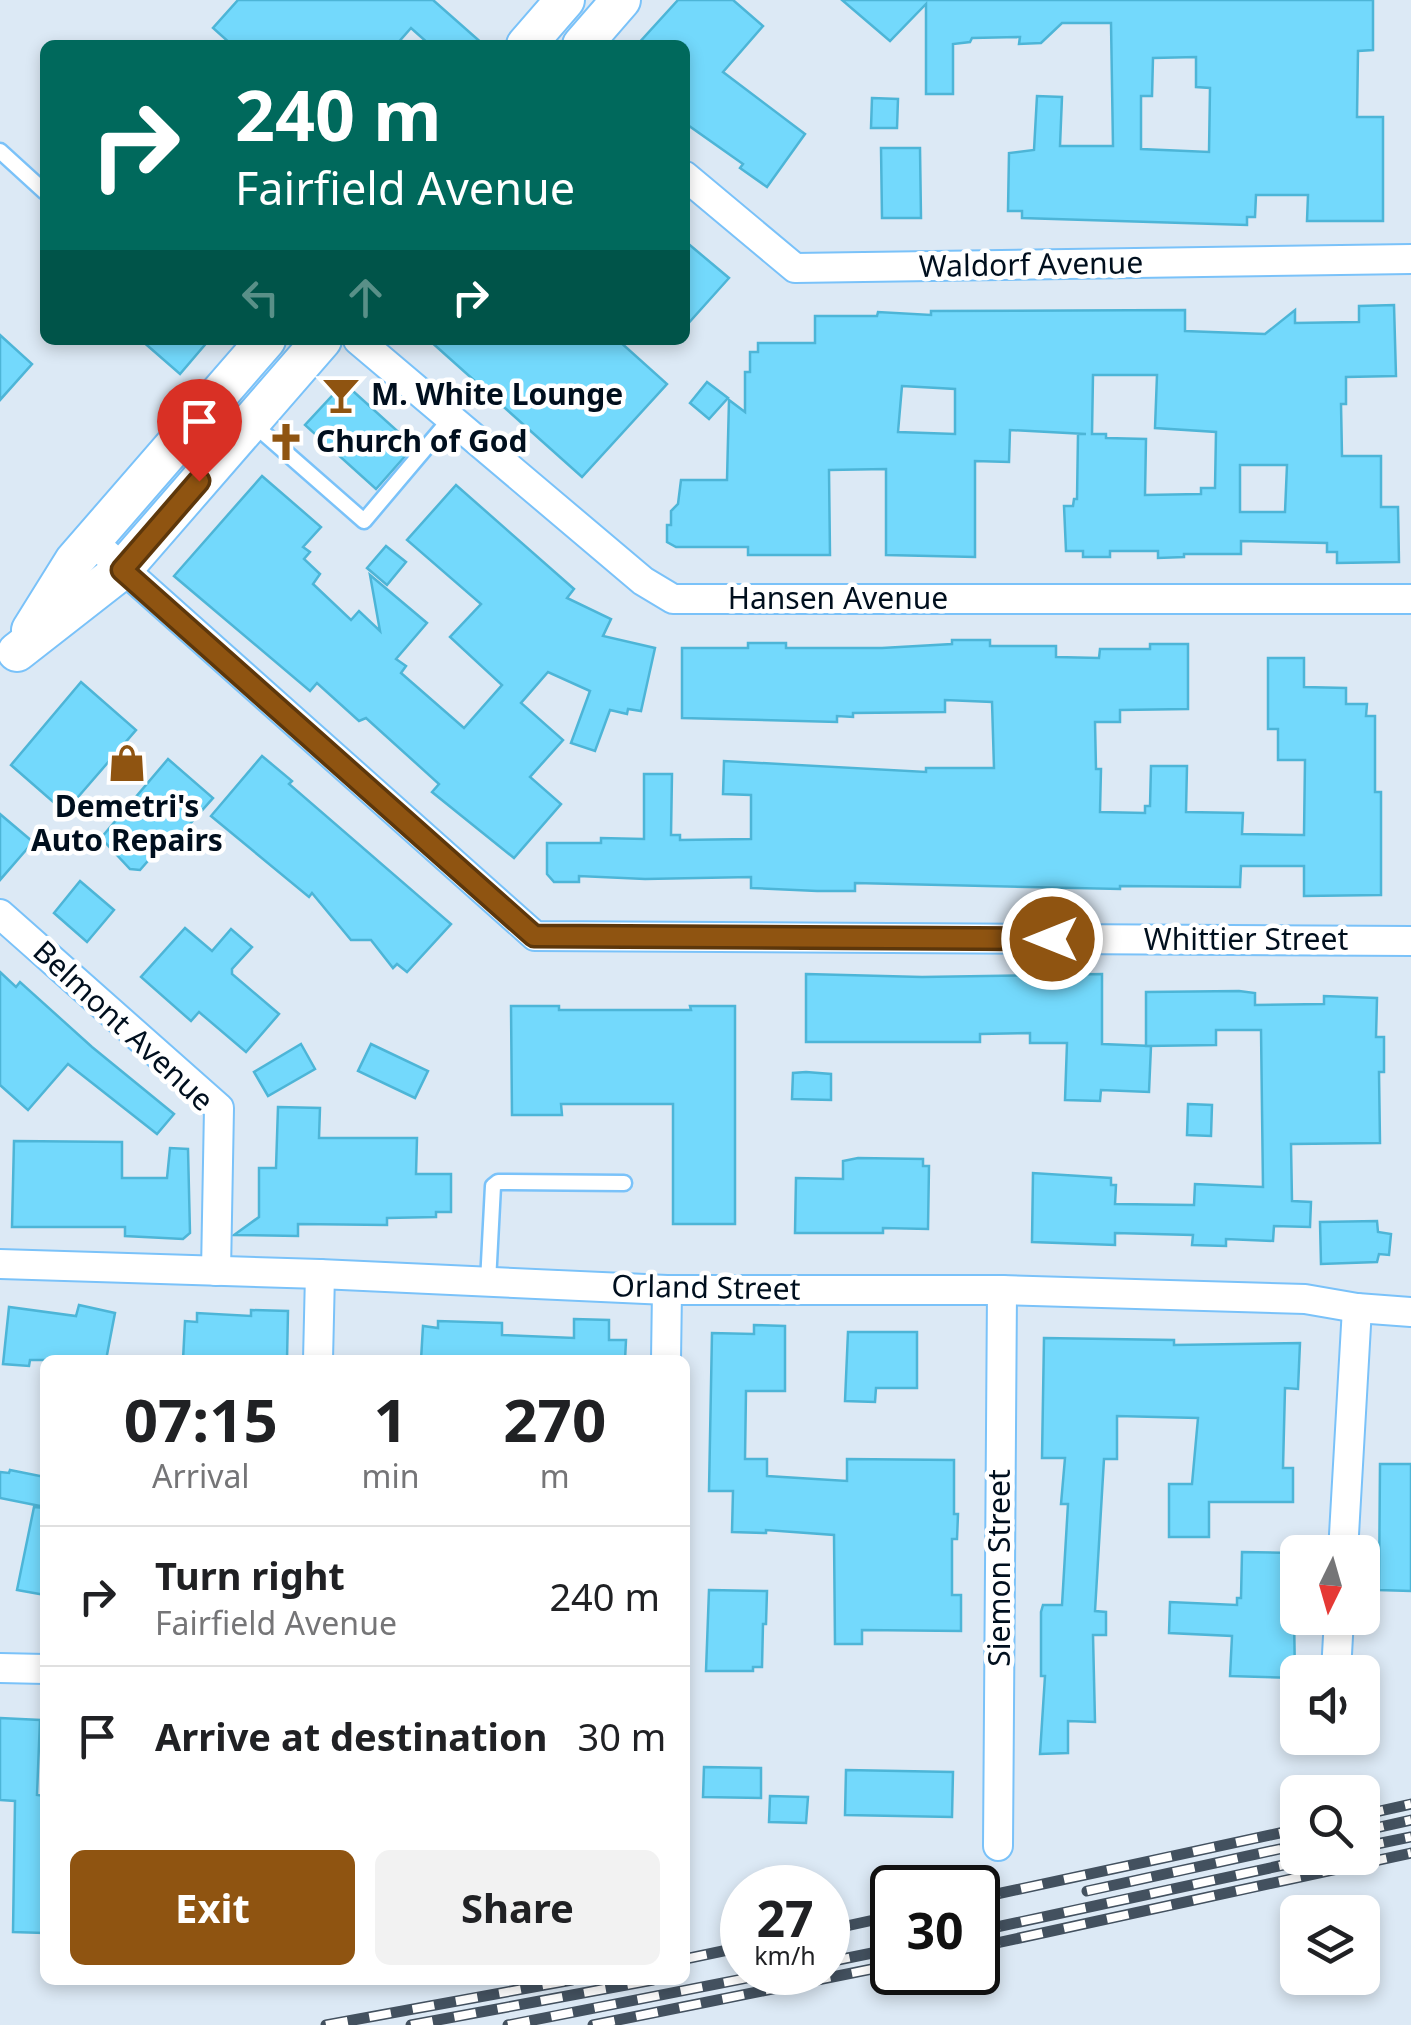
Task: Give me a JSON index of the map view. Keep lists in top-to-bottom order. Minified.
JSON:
{"streets":{"street":["Waldorf Avenue","Hansen Avenue","Whittier Street","Belmont Avenue","Orland Street","Siemon Street"]},"crossings":[["Belmont Avenue","Orland Street"],["Orland Street","Siemon Street"]],"places":{"bar":["M. White Lounge"],"church":["Church of God"],"shop":["Demetri's Auto Repairs"]},"north":"bottom","page":{"turn":["240 m","Fairfield Avenue"],"eta":["07:15","Arrival","1","min","270","m"],"list":[{"name":"Turn right","note":"Fairfield Avenue","value":"240 m"},{"name":"Arrive at destination","value":"30 m"}],"buttons":["Exit","Share"],"speed":"27 km/h","limit":"30"}}
